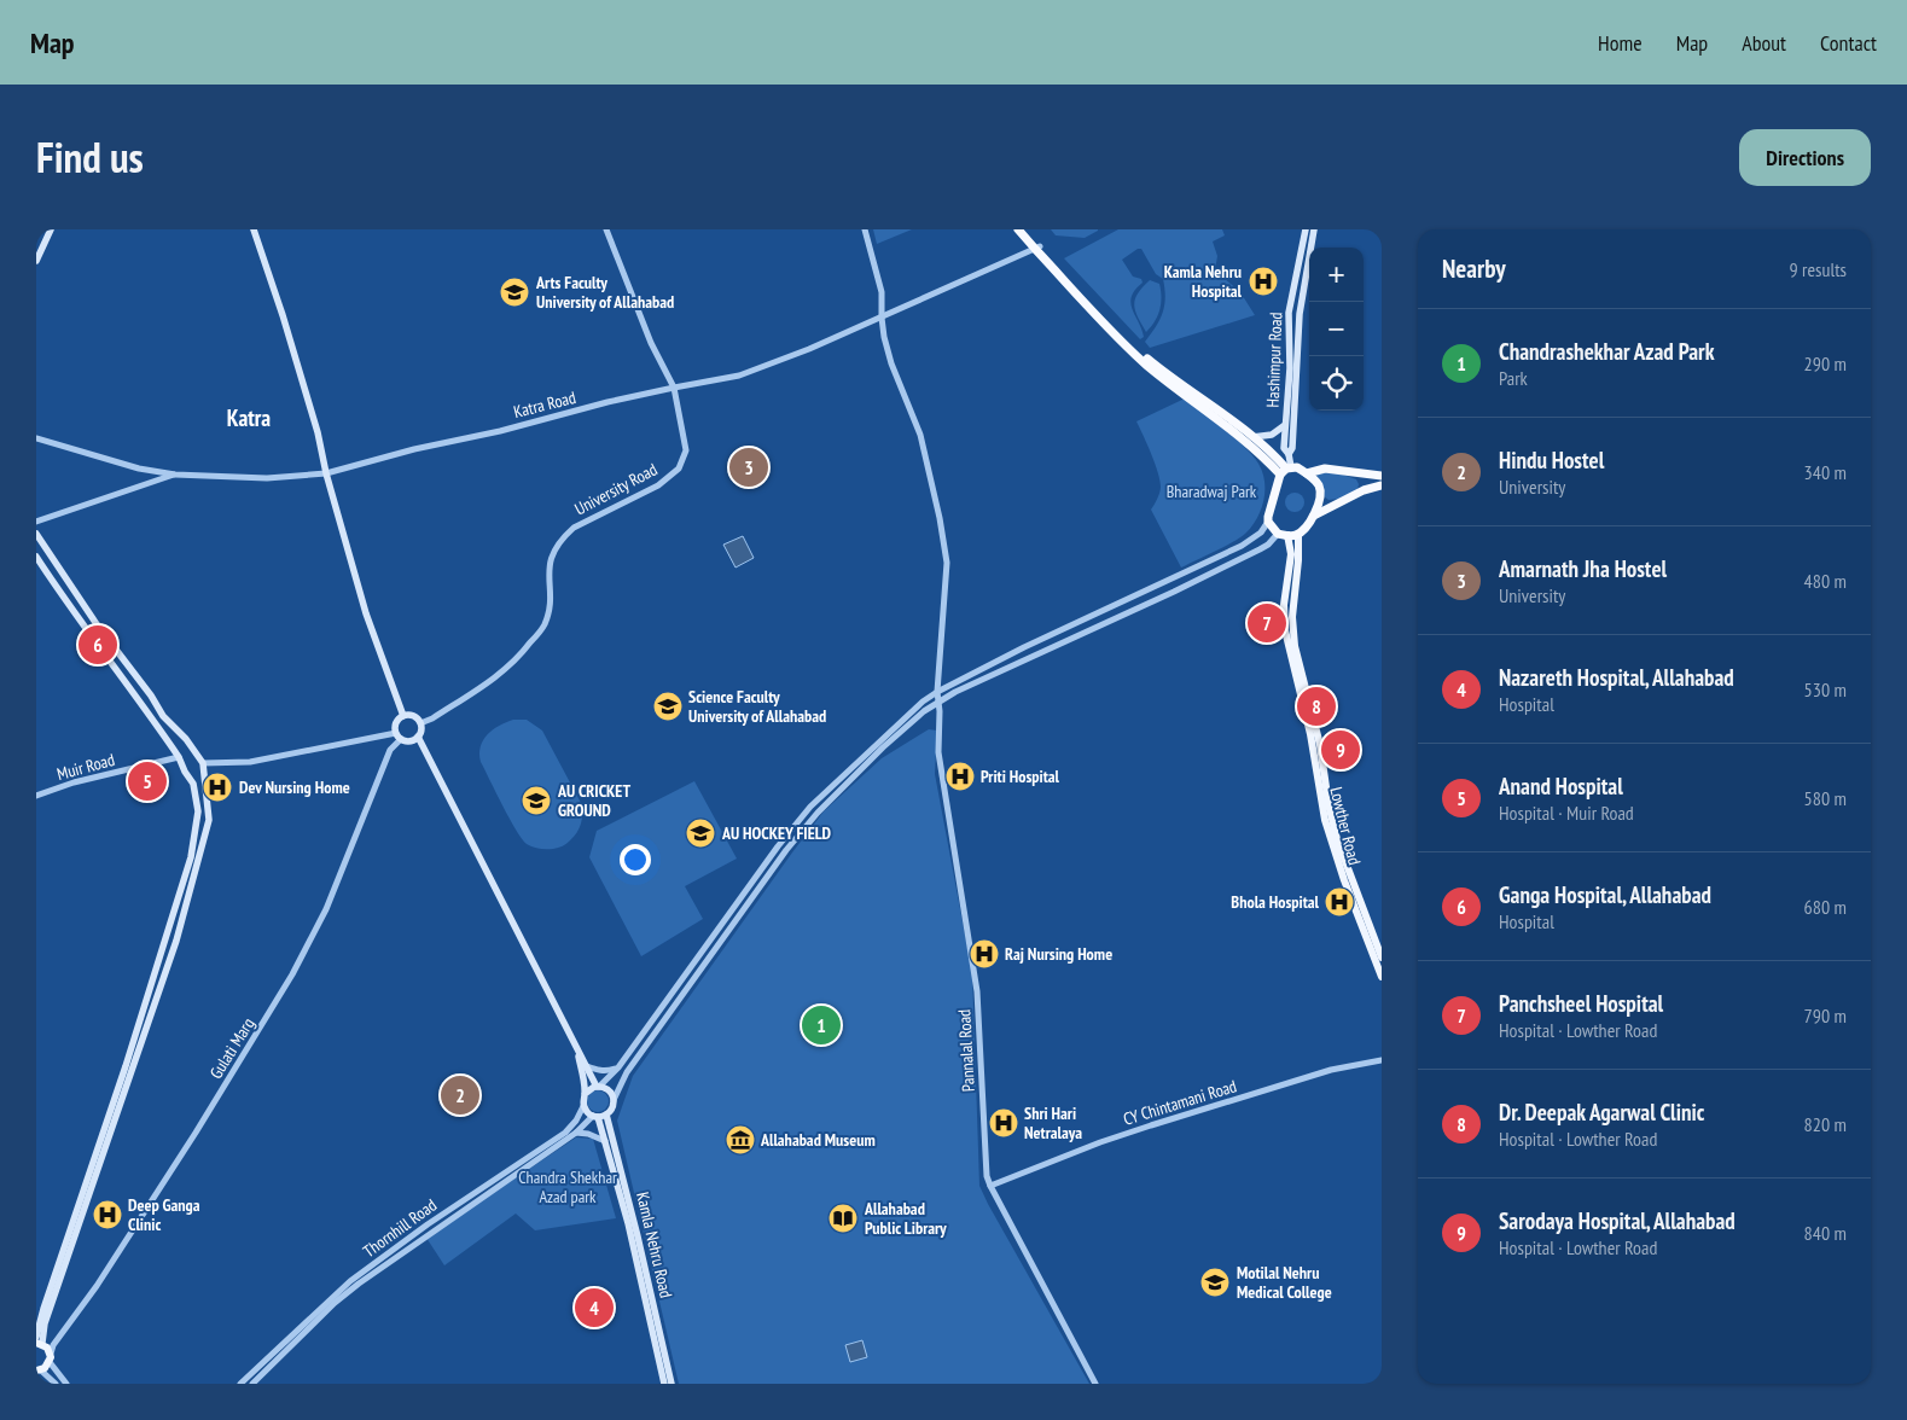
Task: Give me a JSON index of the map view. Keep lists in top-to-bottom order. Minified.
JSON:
{"streets":{"main road":["Hashimpur Road","Lowther Road","Kamla Nehru Road"],"street":["Katra Road","University Road","Muir Road","Gulati Marg","Pannalal Road","CY Chintamani Road","Thornhill Road"]},"crossings":[["Hashimpur Road","Lowther Road"],["Katra Road","University Road"],["Katra Road","Pannalal Road"],["University Road","Gulati Marg"],["Pannalal Road","CY Chintamani Road"],["Thornhill Road","Kamla Nehru Road"]],"districts":["Katra"],"parks":["Bharadwaj Park","Chandra Shekhar Azad park"],"places":{"hospital":["Kamla Nehru Hospital","Priti Hospital","Dev Nursing Home","Bhola Hospital","Raj Nursing Home","Shri Hari Netralaya","Deep Ganga Clinic"],"school or university":["Arts Faculty University of Allahabad","Science Faculty University of Allahabad","AU CRICKET GROUND","AU HOCKEY FIELD","Motilal Nehru Medical College"],"museum":["Allahabad Museum"],"library":["Allahabad Public Library"]},"page":{"header":"Map","nav":["Home","Map","About","Contact"],"title":"Find us","buttons":"Directions","heading":["Nearby","9 results"],"map_buttons":["+","−"],"list":[{"mark":"1","name":"Chandrashekhar Azad Park","note":"Park","value":"290 m"},{"mark":"2","name":"Hindu Hostel","note":"University","value":"340 m"},{"mark":"3","name":"Amarnath Jha Hostel","note":"University","value":"480 m"},{"mark":"4","name":"Nazareth Hospital, Allahabad","note":"Hospital","value":"530 m"},{"mark":"5","name":"Anand Hospital","note":"Hospital · Muir Road","value":"580 m"},{"mark":"6","name":"Ganga Hospital, Allahabad","note":"Hospital","value":"680 m"},{"mark":"7","name":"Panchsheel Hospital","note":"Hospital · Lowther Road","value":"790 m"},{"mark":"8","name":"Dr. Deepak Agarwal Clinic","note":"Hospital · Lowther Road","value":"820 m"},{"mark":"9","name":"Sarodaya Hospital, Allahabad","note":"Hospital · Lowther Road","value":"840 m"}],"pins":["3","7","6","8","9","5","1","2","4"]}}
